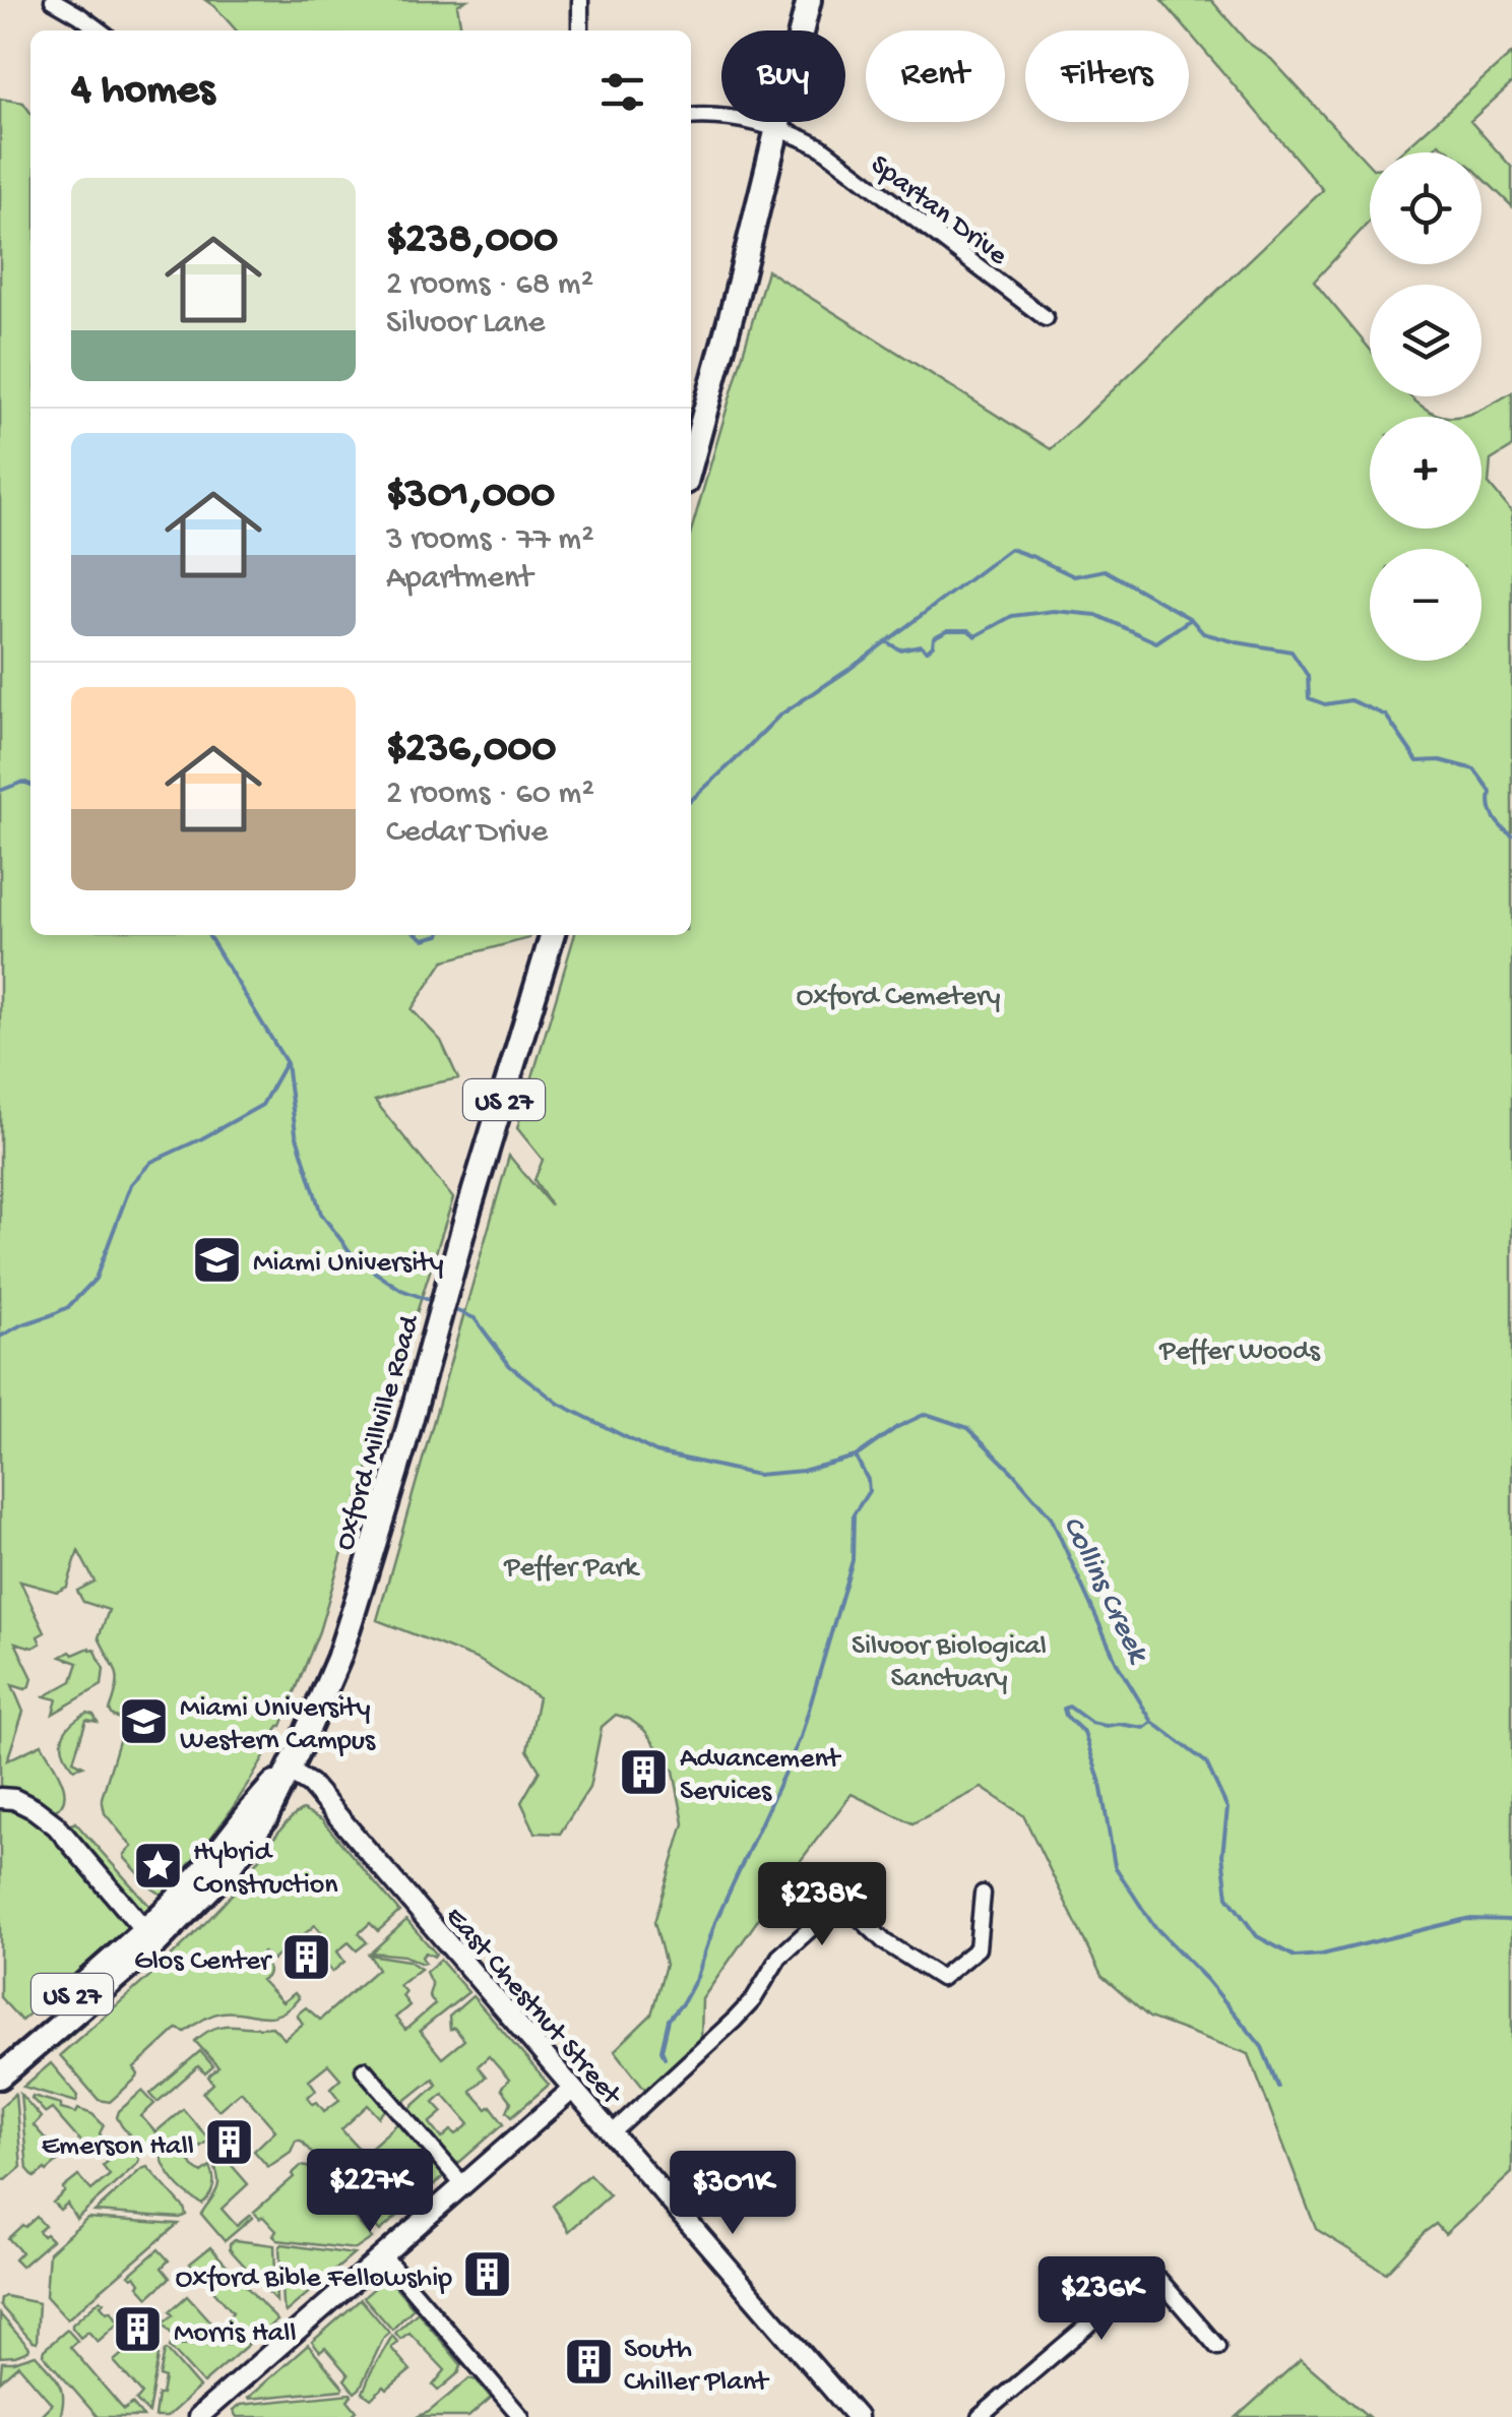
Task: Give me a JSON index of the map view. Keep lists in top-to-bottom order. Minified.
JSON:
{"streets":{"highway":["US 27","Oxford Millville Road"],"street":["Spartan Drive","East Chestnut Street"]},"crossings":[["US 27","Oxford Millville Road"],["US 27","East Chestnut Street"],["Oxford Millville Road","East Chestnut Street"]],"water":["Collins Creek"],"parks":["Oxford Cemetery","Peffer Woods","Peffer Park","Silvoor Biological Sanctuary"],"places":{"school or university":["Miami University","Miami University Western Campus"],"building":["Advancement Services","Glos Center","Emerson Hall","Oxford Bible Fellowship","Morris Hall","South Chiller Plant"],"place":["Hybrid Construction"]},"page":{"chip":["Buy","Rent","Filters"],"heading":"4 homes","map_buttons":["+","−"],"list":[{"name":"$238,000","note":"2 rooms · 68 m² · Silvoor Lane"},{"name":"$301,000","note":"3 rooms · 77 m² · Apartment"},{"name":"$236,000","note":"2 rooms · 60 m² · Cedar Drive"}],"price":["$238K","$227K","$301K","$236K"]}}
